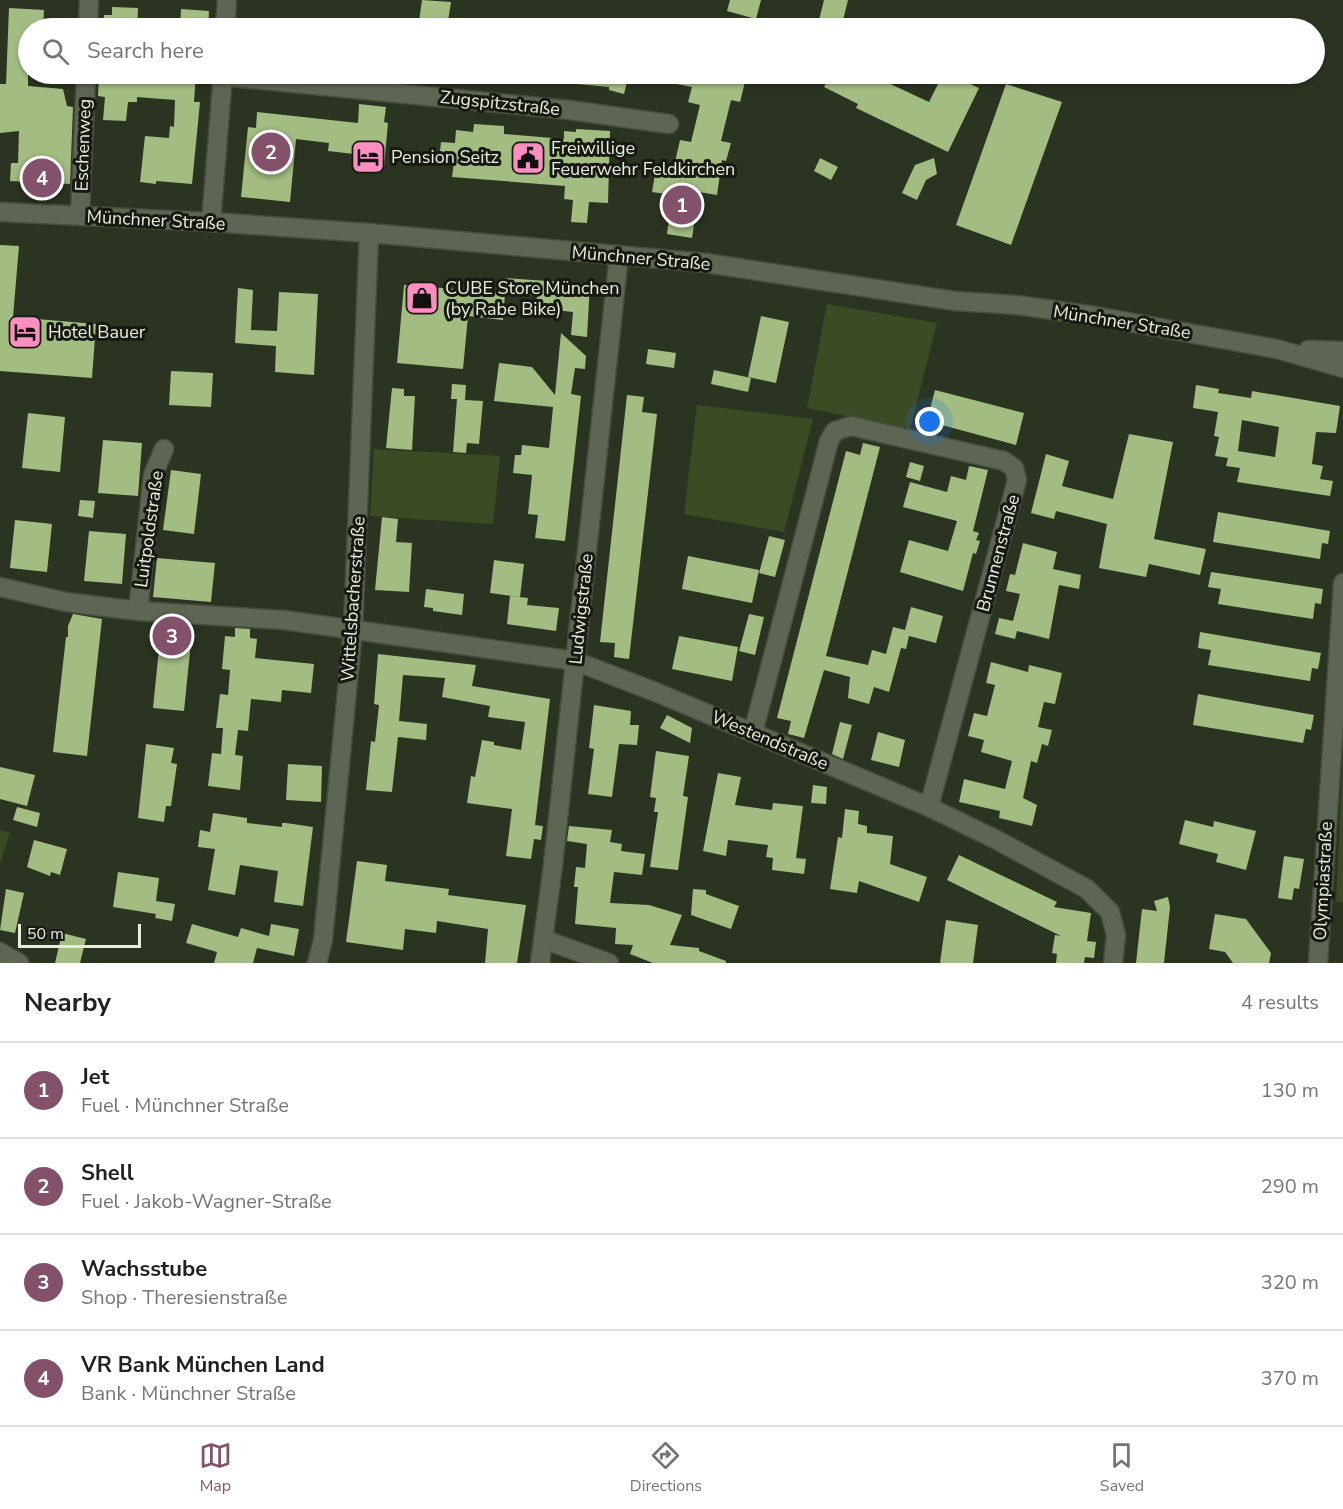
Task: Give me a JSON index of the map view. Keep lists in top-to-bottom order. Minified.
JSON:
{"streets":{"street":["Zugspitzstraße","Eschenweg","Münchner Straße","Luitpoldstraße","Brunnenstraße","Wittelsbacherstraße","Ludwigstraße","Westendstraße","Olympiastraße"]},"crossings":[["Eschenweg","Münchner Straße"],["Münchner Straße","Wittelsbacherstraße"],["Münchner Straße","Ludwigstraße"],["Luitpoldstraße","Westendstraße"],["Brunnenstraße","Westendstraße"],["Wittelsbacherstraße","Westendstraße"],["Ludwigstraße","Westendstraße"]],"places":{"hotel":["Pension Seitz","Hotel Bauer"],"public building":["Freiwillige Feuerwehr Feldkirchen"],"shop":["CUBE Store München (by Rabe Bike)"]},"scale_bar":"50 m","page":{"search":"Search here","pins":["2","4","1","3"],"scale":"50 m","heading":["Nearby","4 results"],"list":[{"mark":"1","name":"Jet","note":"Fuel · Münchner Straße","value":"130 m"},{"mark":"2","name":"Shell","note":"Fuel · Jakob-Wagner-Straße","value":"290 m"},{"mark":"3","name":"Wachsstube","note":"Shop · Theresienstraße","value":"320 m"},{"mark":"4","name":"VR Bank München Land","note":"Bank · Münchner Straße","value":"370 m"}],"nav":["Map","Directions","Saved"]}}
